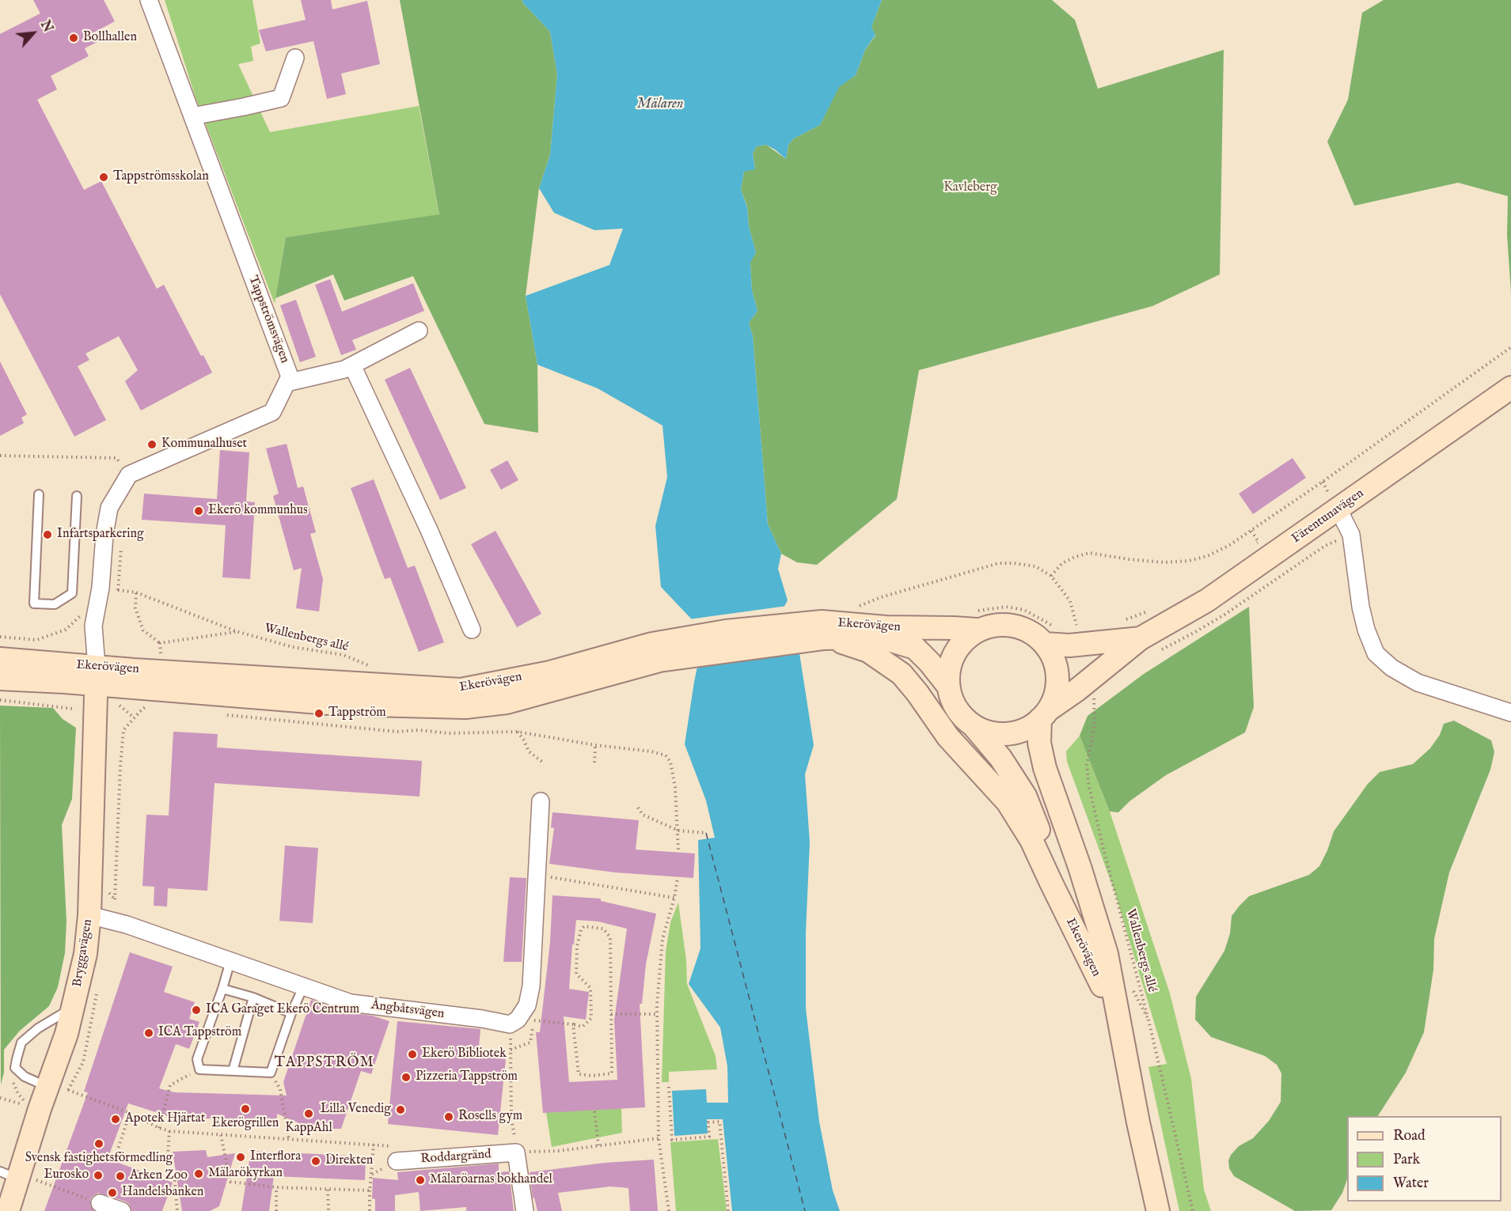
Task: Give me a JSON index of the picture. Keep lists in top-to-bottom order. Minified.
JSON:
{"streets":{"main road":["Färentunavägen","Ekerövägen","Bryggavägen"],"street":["Tappströmsvägen","Ångbåtsvägen","Roddargränd"],"path":["Wallenbergs allé"]},"crossings":[["Färentunavägen","Ekerövägen"],["Ekerövägen","Bryggavägen"],["Bryggavägen","Ångbåtsvägen"]],"districts":["TAPPSTRÖM"],"water":["Mälaren"],"parks":["Kavleberg"],"places":["Bollhallen","Tappströmsskolan","Kommunalhuset","Ekerö kommunhus","Infartsparkering","Tappström","ICA Garaget Ekerö Centrum","ICA Tappström","Ekerö Bibliotek","Pizzeria Tappström","Ekerögrillen","Lilla Venedig","KappAhl","Rosells gym","Apotek Hjärtat","Svensk fastighetsförmedling","Interflora","Direkten","Mälarökyrkan","Eurosko","Arken Zoo","Mälaröarnas bokhandel","Handelsbanken"],"legend":["Road","Park","Water"],"north":"top right"}
